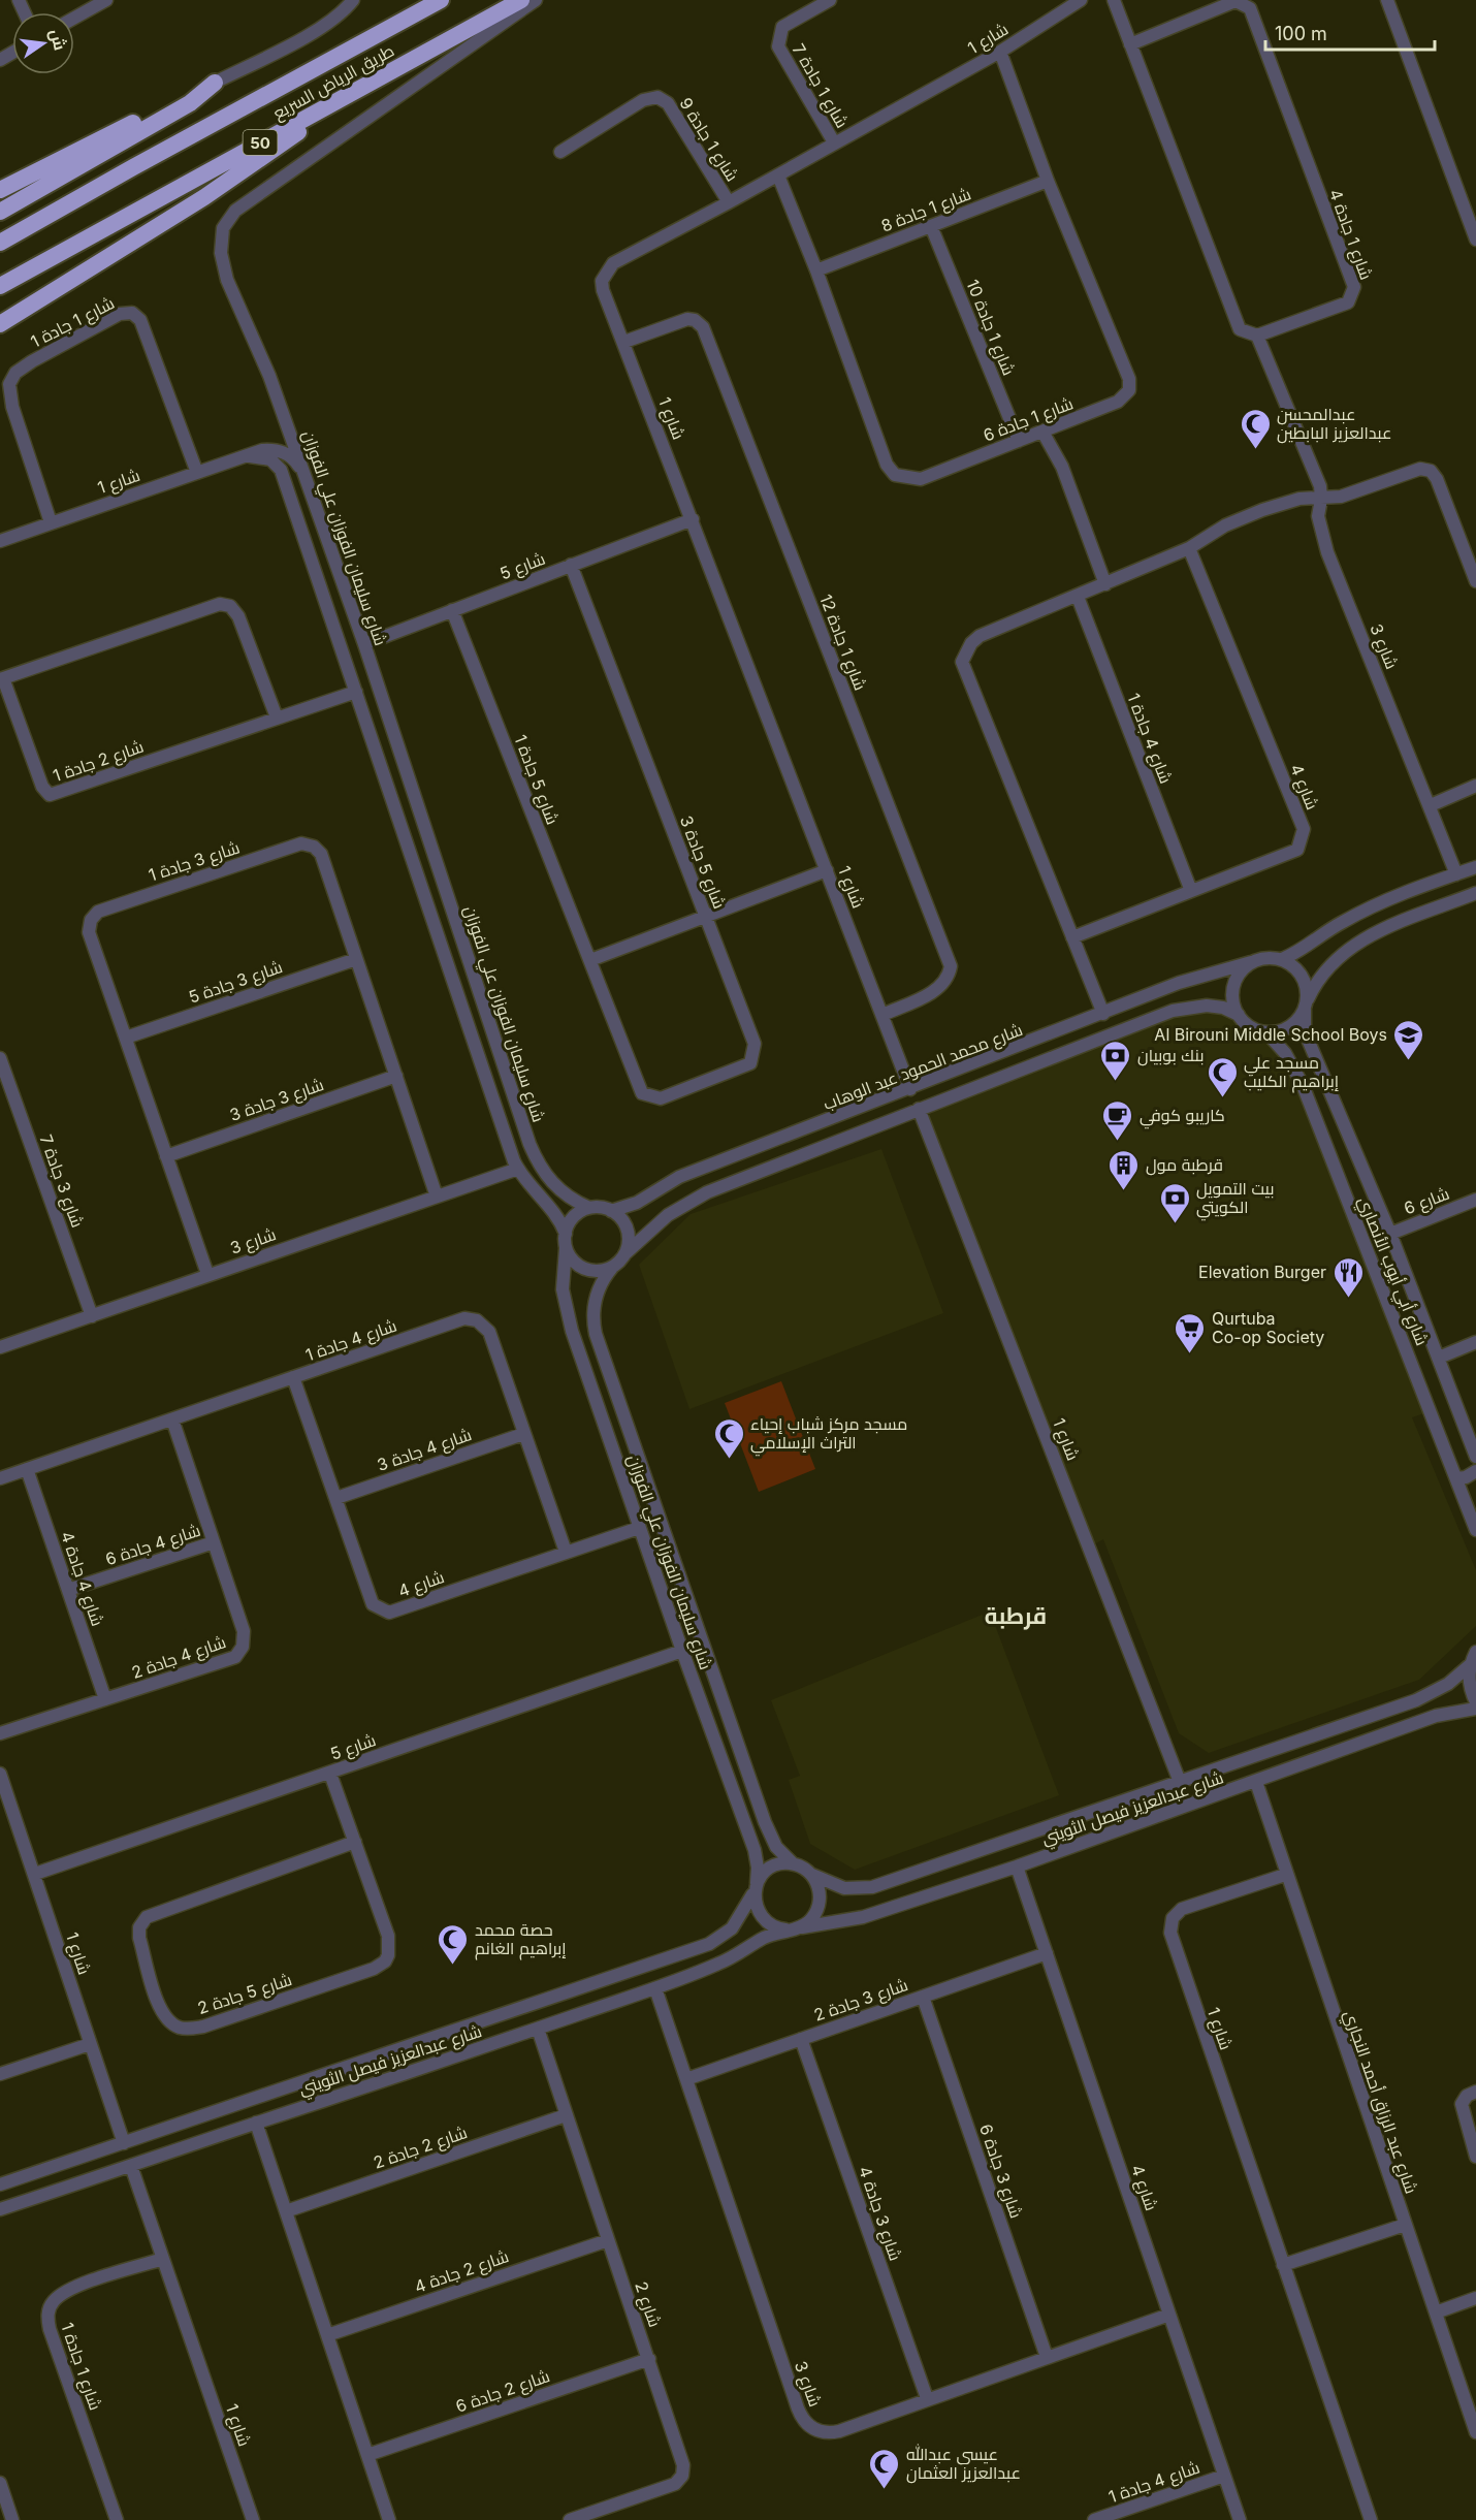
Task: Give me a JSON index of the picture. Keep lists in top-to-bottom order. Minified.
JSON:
{"streets":{"highway":["طريق الرياض السريع","50"],"street":["شارع 1","شارع 1 جادة 7","شارع 1 جادة 9","شارع 1 جادة 8","شارع 1 جادة 4","شارع 1 جادة 1","شارع 1 جادة 10","شارع 1 جادة 6","شارع سليمان الفوزان علي الفوزان","شارع 5","شارع 1 جادة 12","شارع 3","شارع 4 جادة 1","شارع 2 جادة 1","شارع 5 جادة 1","شارع 4","شارع 3 جادة 1","شارع 5 جادة 3","شارع 3 جادة 5","شارع محمد الحمود عبد الوهاب","شارع 3 جادة 3","شارع 3 جادة 7","شارع 6","شارع أبي أيوب الأنصاري","شارع 4 جادة 3","شارع 4 جادة 6","شارع 4 جادة 4","شارع 4 جادة 2","شارع عبدالعزيز فيصل الثويني","شارع 5 جادة 2","شارع 3 جادة 2","شارع عبد الرزاق أحمد النجاري","شارع 2 جادة 2","شارع 3 جادة 6","شارع 3 جادة 4","شارع 2 جادة 4","شارع 2","شارع 2 جادة 6"]},"crossings":[["شارع 1","شارع 1 جادة 7"],["شارع 1","شارع 1 جادة 9"],["شارع 1","شارع 1 جادة 1"],["شارع 1","شارع 1 جادة 6"],["شارع 1","شارع سليمان الفوزان علي الفوزان"],["شارع 1","شارع 5"],["شارع 1","شارع 1 جادة 12"],["شارع 1","شارع محمد الحمود عبد الوهاب"],["شارع 1","شارع عبدالعزيز فيصل الثويني"],["شارع 1","شارع عبد الرزاق أحمد النجاري"],["شارع 1 جادة 8","شارع 1 جادة 10"],["شارع 1 جادة 8","شارع 1 جادة 6"],["شارع 1 جادة 4","شارع 3"],["شارع 1 جادة 10","شارع 1 جادة 6"],["شارع سليمان الفوزان علي الفوزان","شارع 5"],["شارع سليمان الفوزان علي الفوزان","شارع 4"],["شارع سليمان الفوزان علي الفوزان","شارع محمد الحمود عبد الوهاب"],["شارع سليمان الفوزان علي الفوزان","شارع عبدالعزيز فيصل الثويني"],["شارع 5","شارع 5 جادة 1"],["شارع 5","شارع 5 جادة 3"],["شارع 5","شارع 5 جادة 2"],["شارع 3","شارع 4"],["شارع 3","شارع 3 جادة 1"],["شارع 3","شارع 3 جادة 7"],["شارع 3","شارع عبدالعزيز فيصل الثويني"],["شارع 3","شارع 3 جادة 2"],["شارع 3","شارع 3 جادة 6"],["شارع 3","شارع 3 جادة 4"],["شارع 4 جادة 1","شارع 4"],["شارع 4 جادة 1","شارع 4 جادة 3"],["شارع 4 جادة 1","شارع 4 جادة 4"],["شارع 4 جادة 1","شارع 4 جادة 2"],["شارع 5 جادة 1","شارع 5 جادة 3"],["شارع 4","شارع 4 جادة 3"],["شارع 4","شارع عبدالعزيز فيصل الثويني"],["شارع 4","شارع 3 جادة 2"],["شارع 3 جادة 1","شارع 3 جادة 5"],["شارع 3 جادة 1","شارع 3 جادة 3"],["شارع محمد الحمود عبد الوهاب","شارع أبي أيوب الأنصاري"],["شارع 6","شارع أبي أيوب الأنصاري"],["شارع 4 جادة 6","شارع 4 جادة 4"],["شارع 4 جادة 6","شارع 4 جادة 2"],["شارع 4 جادة 4","شارع 4 جادة 2"],["شارع عبدالعزيز فيصل الثويني","شارع عبد الرزاق أحمد النجاري"],["شارع عبدالعزيز فيصل الثويني","شارع 2"],["شارع 3 جادة 2","شارع 3 جادة 6"],["شارع 3 جادة 2","شارع 3 جادة 4"],["شارع 2 جادة 2","شارع 2"],["شارع 2 جادة 4","شارع 2"],["شارع 2","شارع 2 جادة 6"]],"districts":["قرطبة"],"places":{"mosque":["عبدالمحسن عبدالعزيز البابطين","مسجد علي إبراهيم الكليب","مسجد مركز شباب إحياء التراث الإسلامي","حصة محمد إبراهيم الغانم","عيسى عبدالله عبدالعزيز العثمان"],"school or university":["Al Birouni Middle School Boys"],"bank":["بنك بوبيان","بيت التمويل الكويتي"],"cafe":["كاريبو كوفي"],"building":["قرطبة مول"],"restaurant":["Elevation Burger"],"supermarket":["Qurtuba Co-op Society"]},"scale_bar":"100 m","north":"right"}
